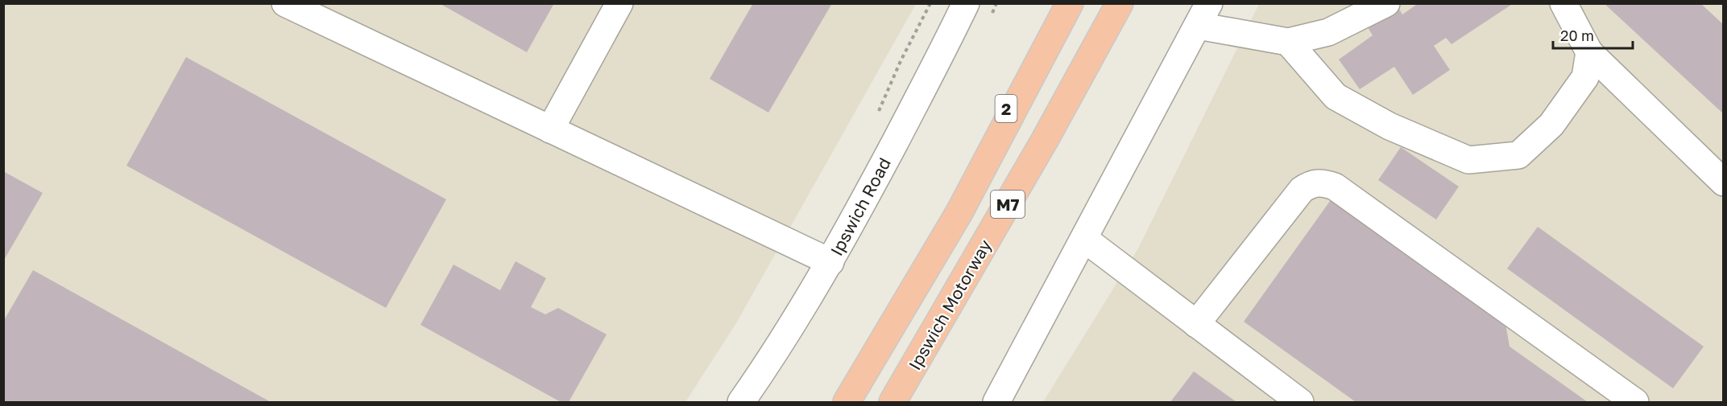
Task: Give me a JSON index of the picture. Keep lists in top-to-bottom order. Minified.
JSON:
{"streets":{"highway":["2","M7","Ipswich Motorway"],"street":["Ipswich Road"]},"crossings":[["2","M7"]],"scale_bar":"20 m"}
